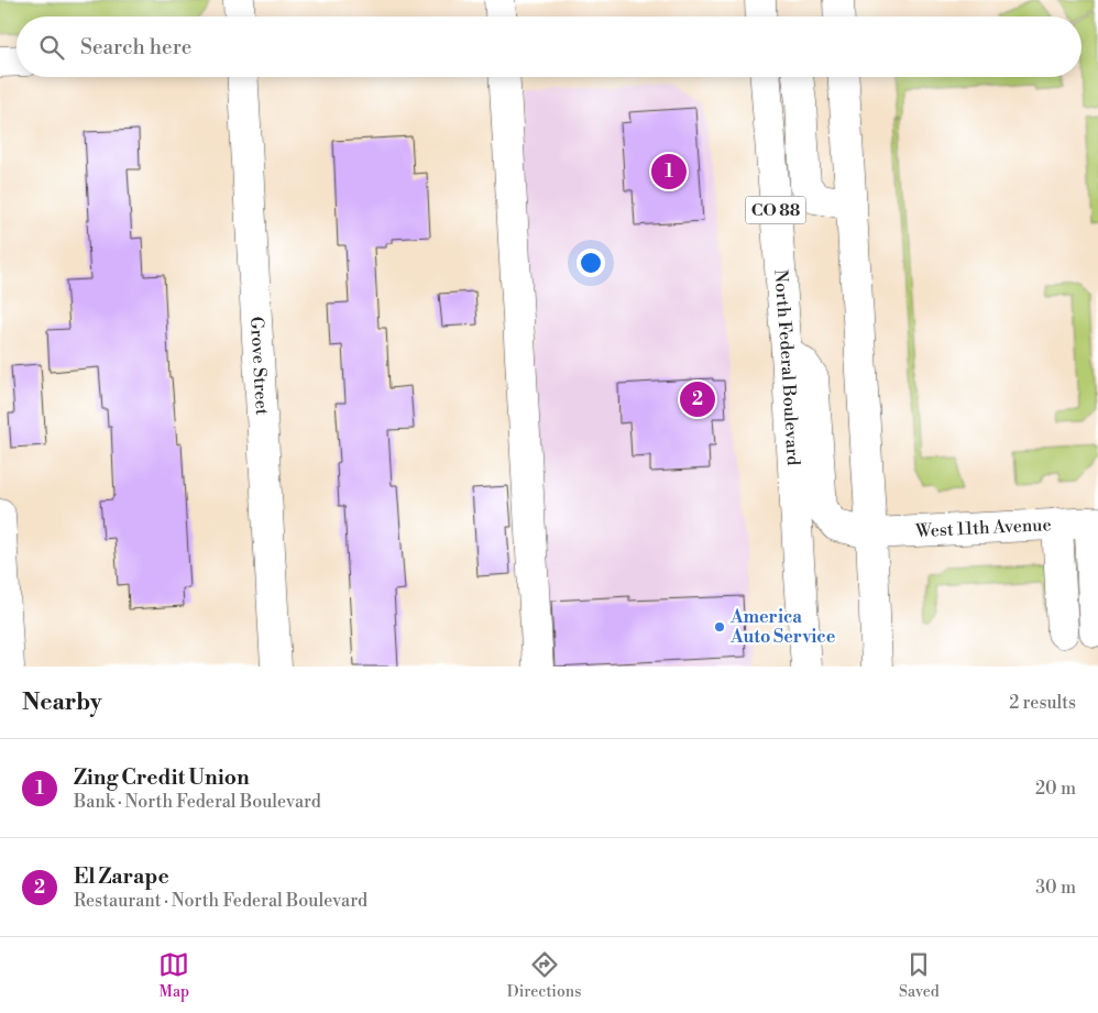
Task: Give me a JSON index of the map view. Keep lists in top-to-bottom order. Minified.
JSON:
{"streets":{"main road":["CO 88","Grove Street","North Federal Boulevard","West 11th Avenue"]},"crossings":[["North Federal Boulevard","West 11th Avenue"]],"places":["America Auto Service"],"page":{"search":"Search here","pins":["1","2"],"heading":["Nearby","2 results"],"list":[{"mark":"1","name":"Zing Credit Union","note":"Bank · North Federal Boulevard","value":"20 m"},{"mark":"2","name":"El Zarape","note":"Restaurant · North Federal Boulevard","value":"30 m"}],"nav":["Map","Directions","Saved"]}}
